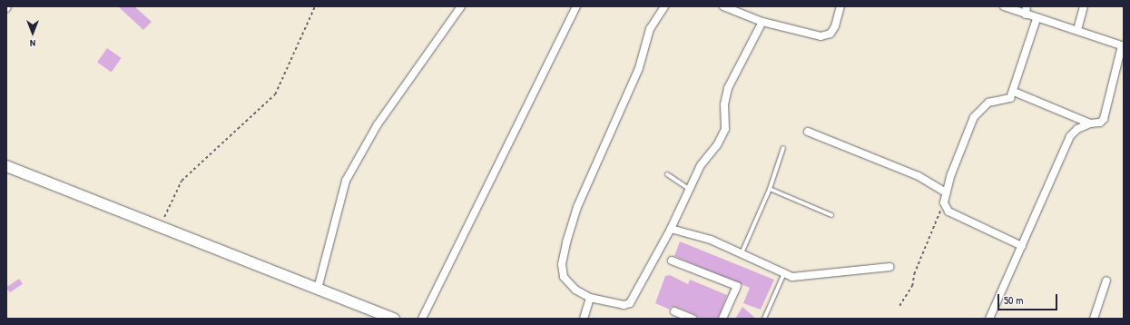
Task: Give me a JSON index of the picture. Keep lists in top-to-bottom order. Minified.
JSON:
{"scale_bar":"50 m","north":"bottom"}
